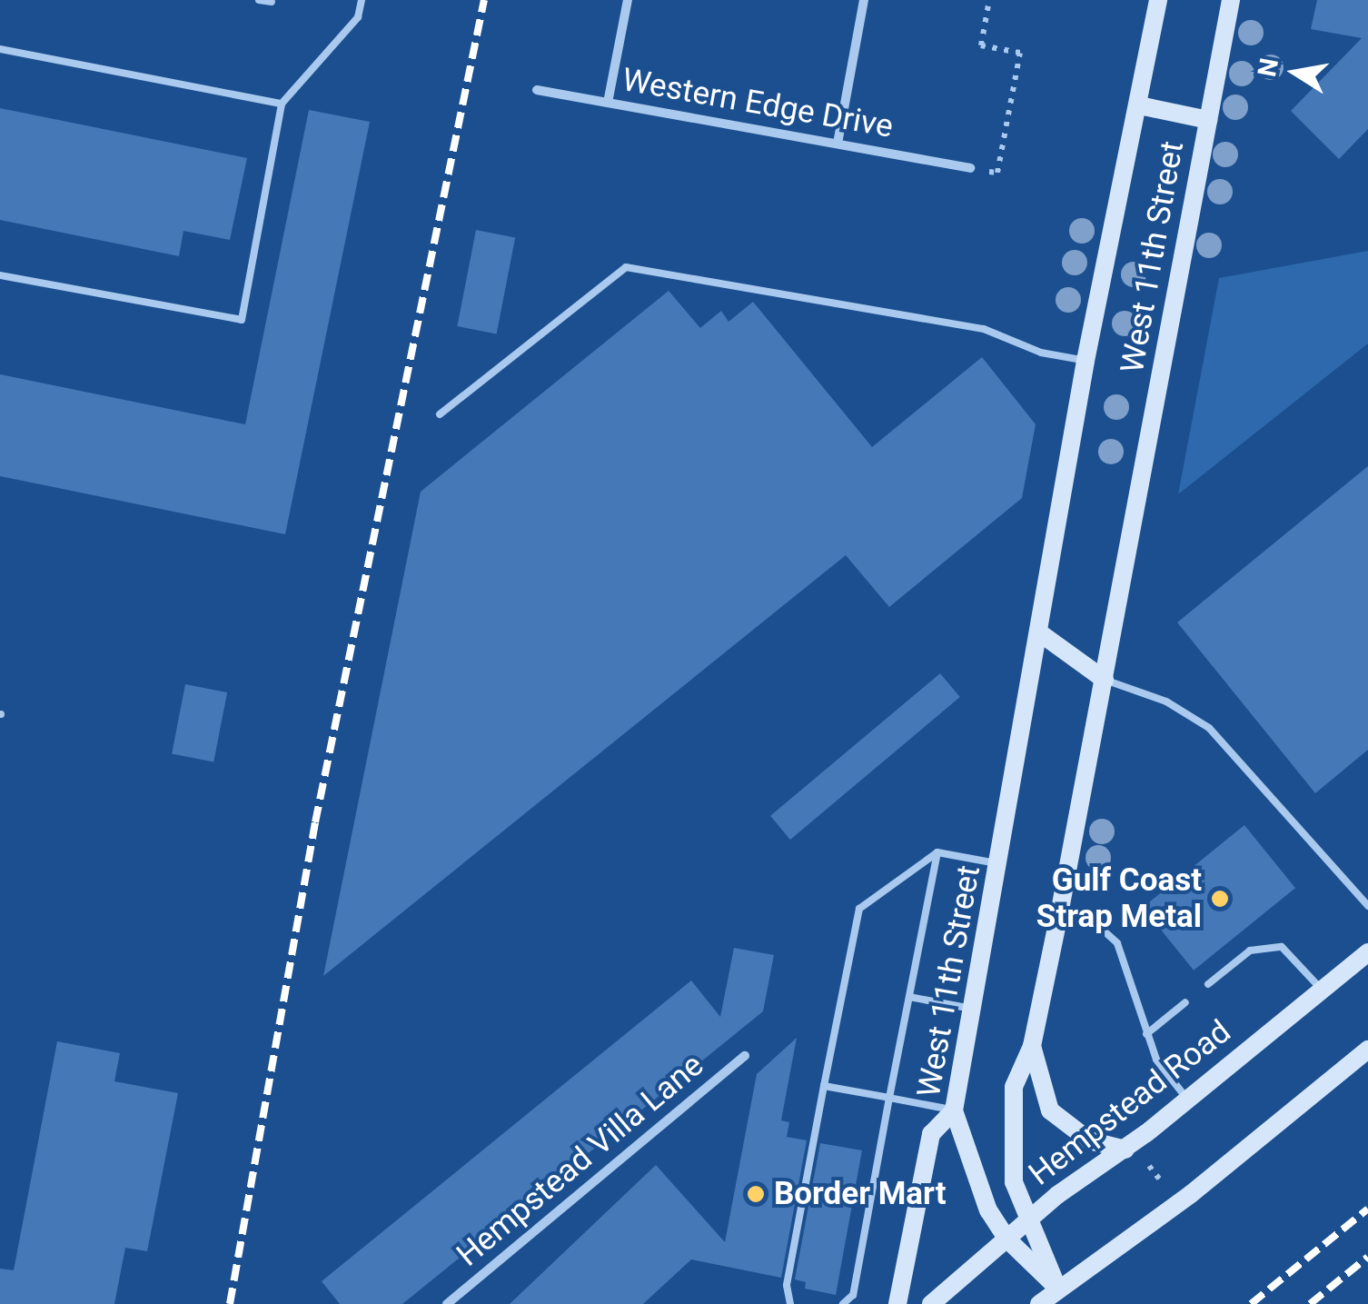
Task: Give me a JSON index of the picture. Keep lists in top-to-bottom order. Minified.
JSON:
{"streets":{"main road":["West 11th Street","Hempstead Road"],"street":["Western Edge Drive","Hempstead Villa Lane"]},"crossings":[["West 11th Street","Hempstead Road"]],"places":["Gulf Coast Strap Metal","Border Mart"],"north":"left"}
